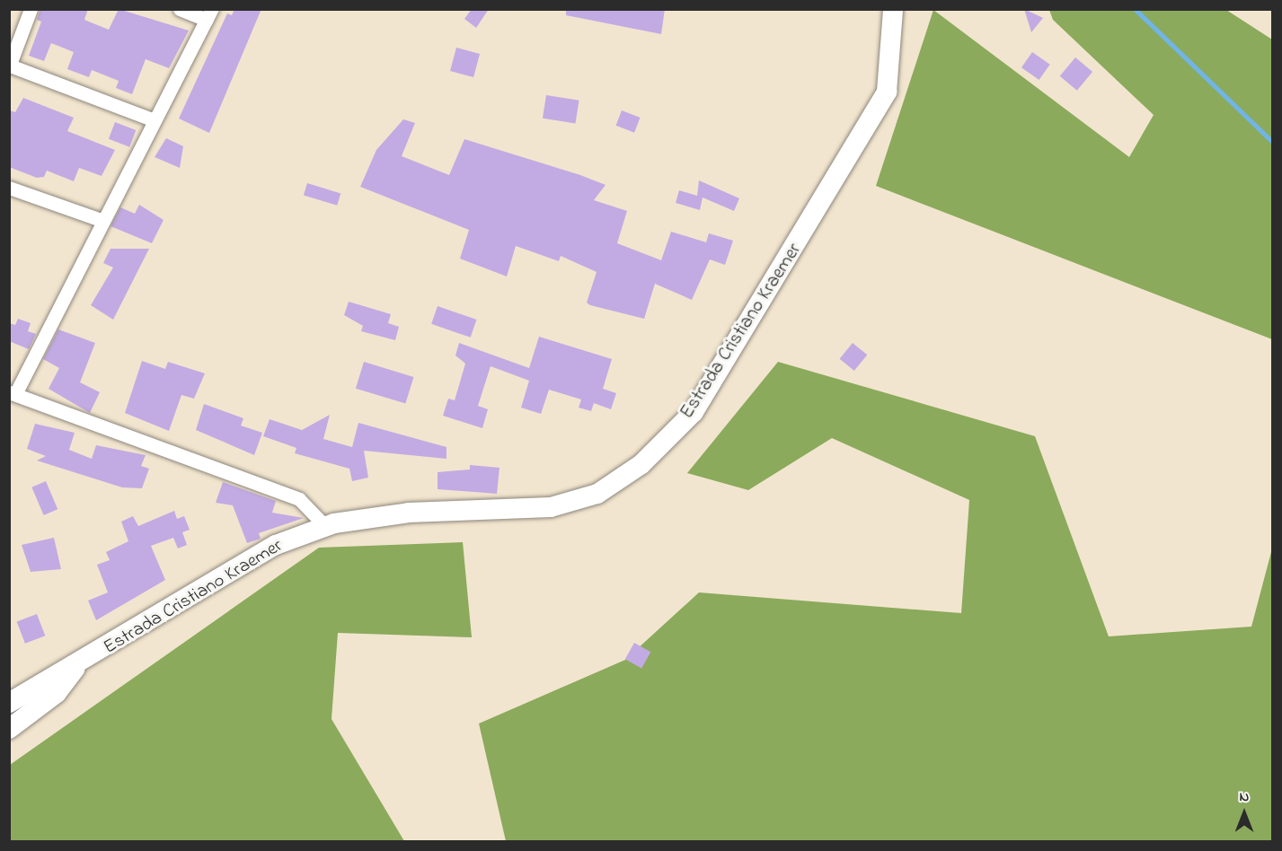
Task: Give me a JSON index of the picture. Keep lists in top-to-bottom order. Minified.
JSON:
{"streets":{"main road":["Estrada Cristiano Kraemer"]},"north":"top"}
